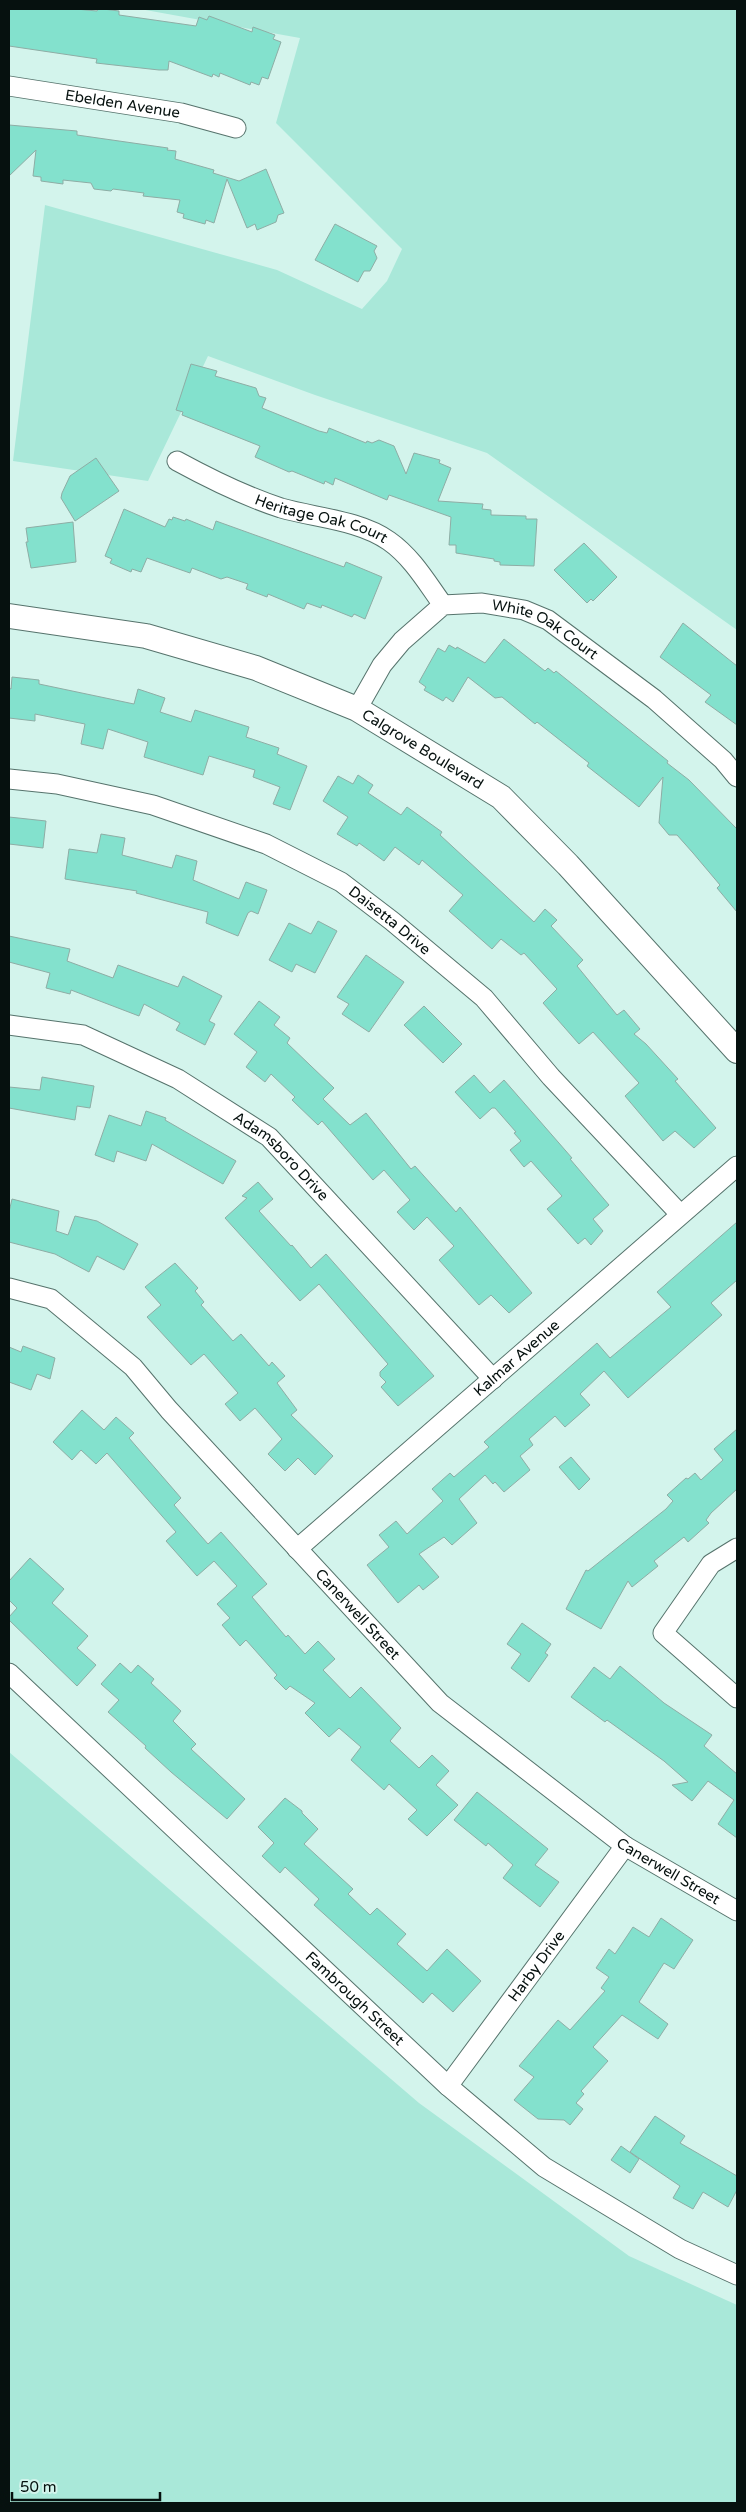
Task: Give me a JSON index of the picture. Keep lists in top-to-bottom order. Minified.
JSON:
{"streets":{"street":["Ebelden Avenue","Heritage Oak Court","White Oak Court","Calgrove Boulevard","Daisetta Drive","Adamsboro Drive","Kalmar Avenue","Canerwell Street","Harby Drive","Fambrough Street"]},"crossings":[["Heritage Oak Court","White Oak Court"],["Daisetta Drive","Kalmar Avenue"],["Adamsboro Drive","Kalmar Avenue"],["Kalmar Avenue","Canerwell Street"],["Canerwell Street","Harby Drive"],["Harby Drive","Fambrough Street"]],"scale_bar":"50 m"}
